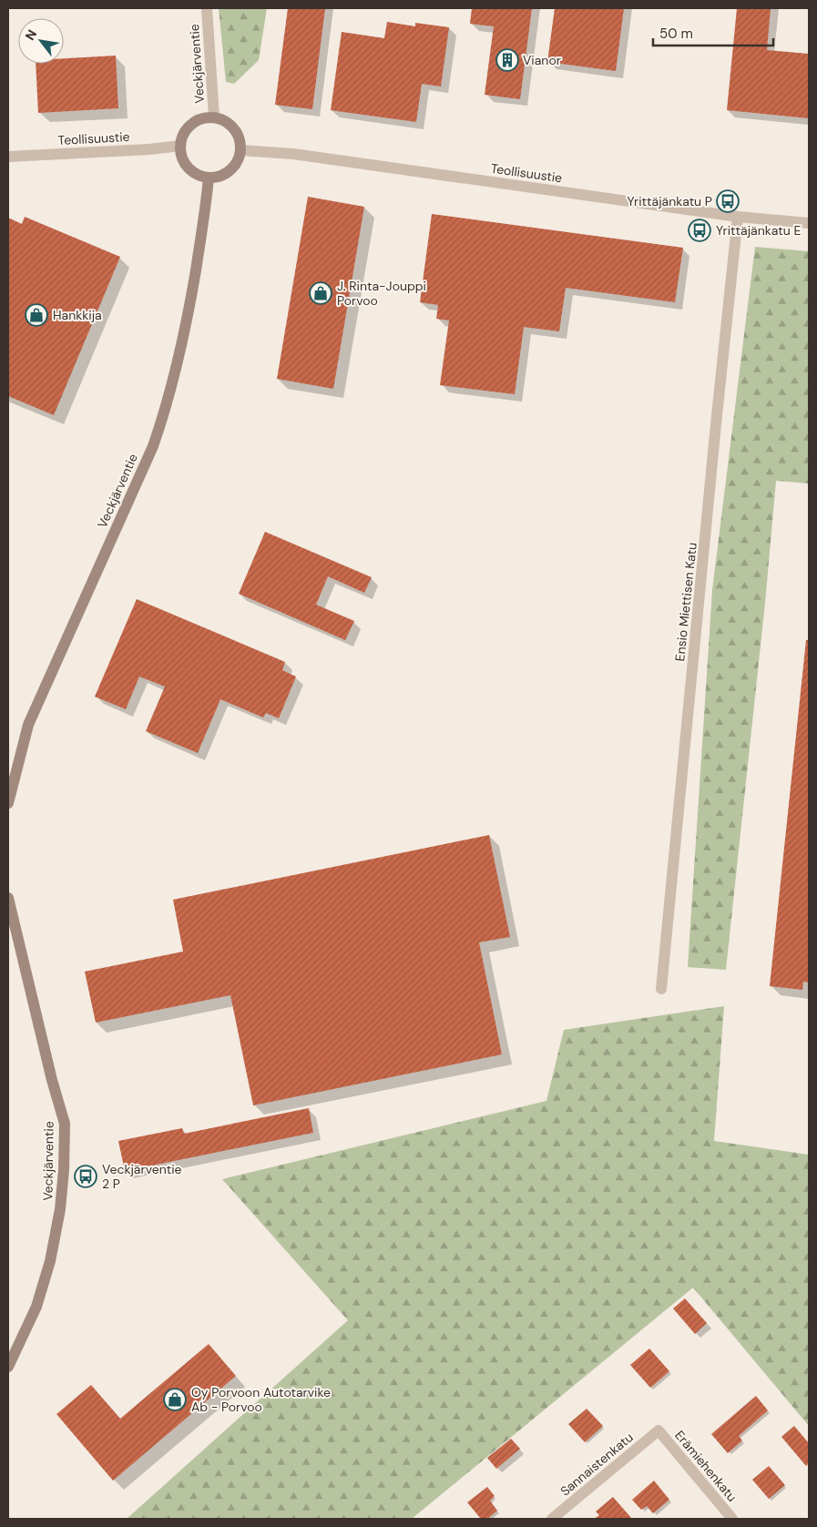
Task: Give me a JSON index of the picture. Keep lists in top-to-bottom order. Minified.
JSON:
{"streets":{"main road":["Veckjärventie"],"street":["Teollisuustie","Ensio Miettisen Katu","Sannaistenkatu","Erämiehenkatu"]},"crossings":[["Veckjärventie","Teollisuustie"],["Teollisuustie","Ensio Miettisen Katu"],["Sannaistenkatu","Erämiehenkatu"]],"places":{"building":["Vianor"],"bus stop":["Yrittäjänkatu P","Yrittäjänkatu E","Veckjärventie 2 P"],"shop":["J. Rinta-Jouppi Porvoo","Hankkija","Oy Porvoon Autotarvike Ab - Porvoo"]},"scale_bar":"50 m","north":"top left"}
